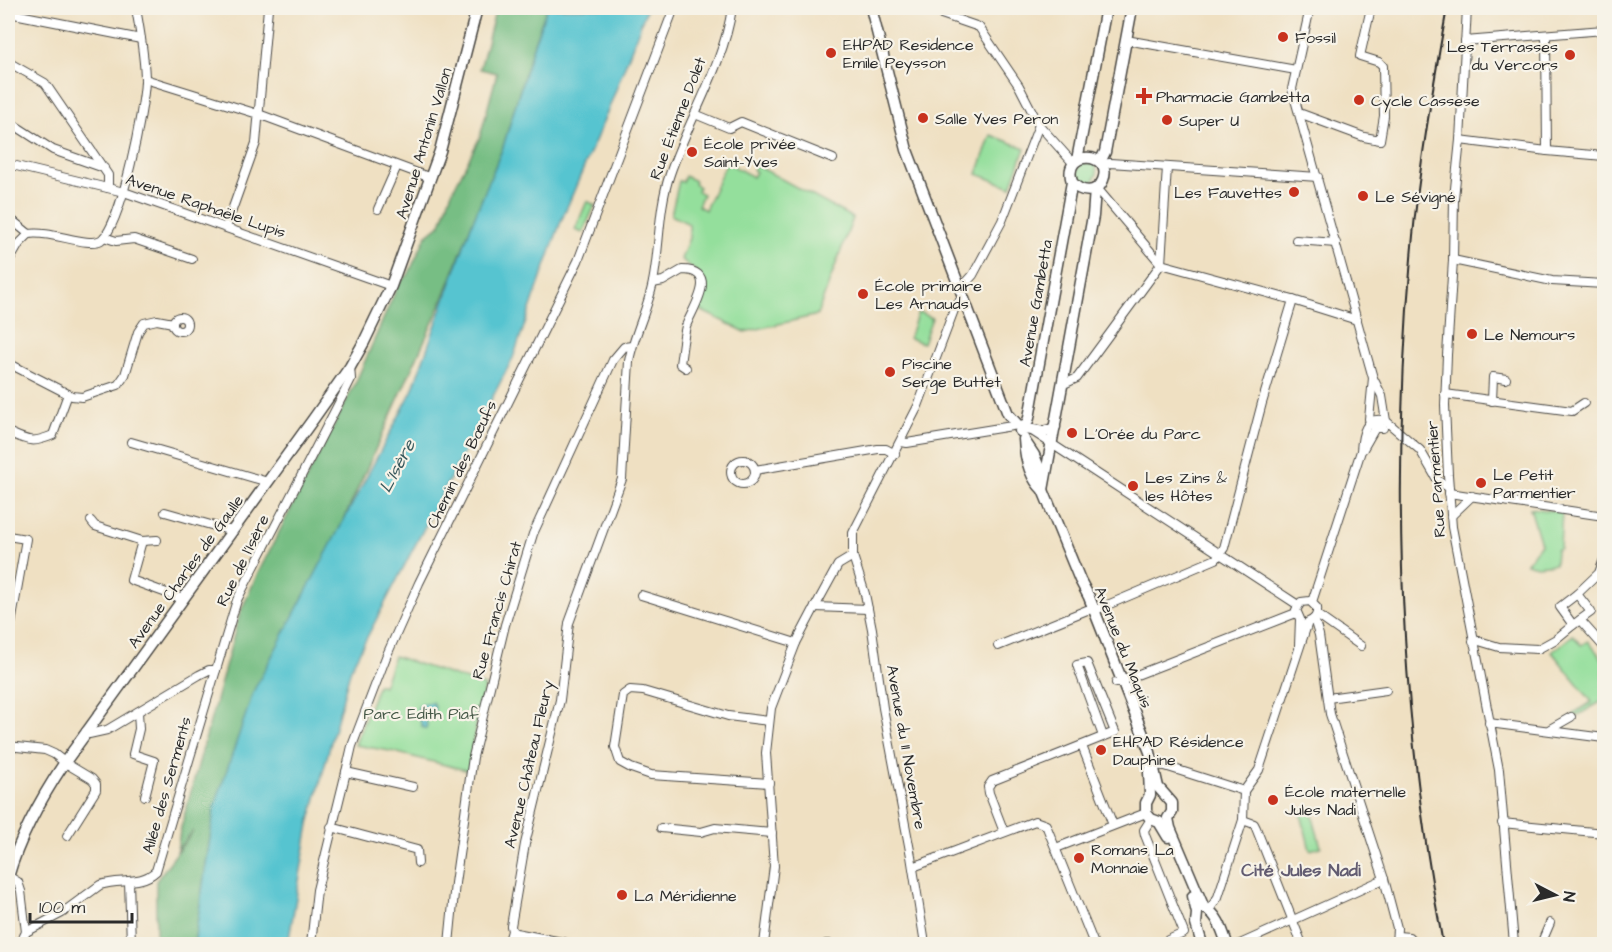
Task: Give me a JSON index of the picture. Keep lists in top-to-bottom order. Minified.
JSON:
{"streets":{"main road":["Avenue Antonin Vallon","Avenue Gambetta","Avenue Charles de Gaulle","Avenue du Maquis"],"street":["Rue Étienne Dolet","Avenue Raphaële Lupis","Chemin des Bœufs","Rue Parmentier","Rue de l'Isère","Rue Francis Chirat","Avenue du 11 Novembre","Avenue Château Fleury","Allée des Serments"]},"crossings":[["Rue Étienne Dolet","Rue Francis Chirat"],["Rue Étienne Dolet","Avenue Château Fleury"],["Avenue Antonin Vallon","Avenue Raphaële Lupis"],["Avenue Antonin Vallon","Avenue Charles de Gaulle"],["Avenue Raphaële Lupis","Avenue Charles de Gaulle"],["Avenue Gambetta","Avenue du Maquis"],["Rue de l'Isère","Avenue Charles de Gaulle"],["Rue de l'Isère","Allée des Serments"],["Rue Francis Chirat","Avenue Château Fleury"]],"districts":["Cité Jules Nadi"],"water":["L'Isère"],"parks":["Parc Edith Piaf"],"places":{"other":["Fossil","EHPAD Residence Emile Peysson","Les Terrasses du Vercors","Cycle Cassese","Salle Yves Peron","Super U","École privée Saint-Yves","Les Fauvettes","Le Sévigné","École primaire Les Arnauds","Le Nemours","Piscine Serge Buttet","L'Orée du Parc","Le Petit Parmentier","Les Zins & les Hôtes","EHPAD Résidence Dauphine","École maternelle Jules Nadi","Romans La Monnaie","La Méridienne"],"health":["Pharmacie Gambetta"]},"scale_bar":"100 m","north":"right"}
